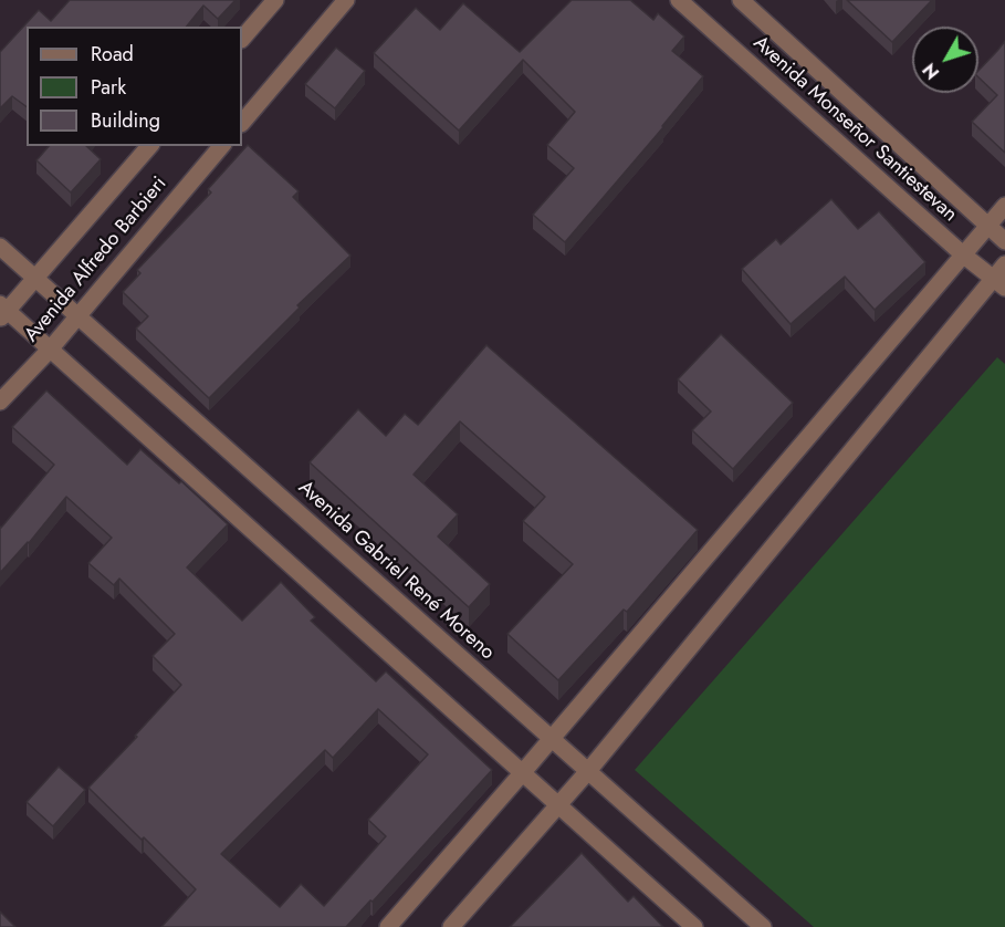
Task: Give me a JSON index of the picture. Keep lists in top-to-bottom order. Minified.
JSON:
{"streets":{"street":["Avenida Monseñor Santiestevan","Avenida Alfredo Barbieri","Avenida Gabriel René Moreno"]},"crossings":[["Avenida Alfredo Barbieri","Avenida Gabriel René Moreno"]],"legend":["Road","Park","Building"],"north":"bottom left"}
